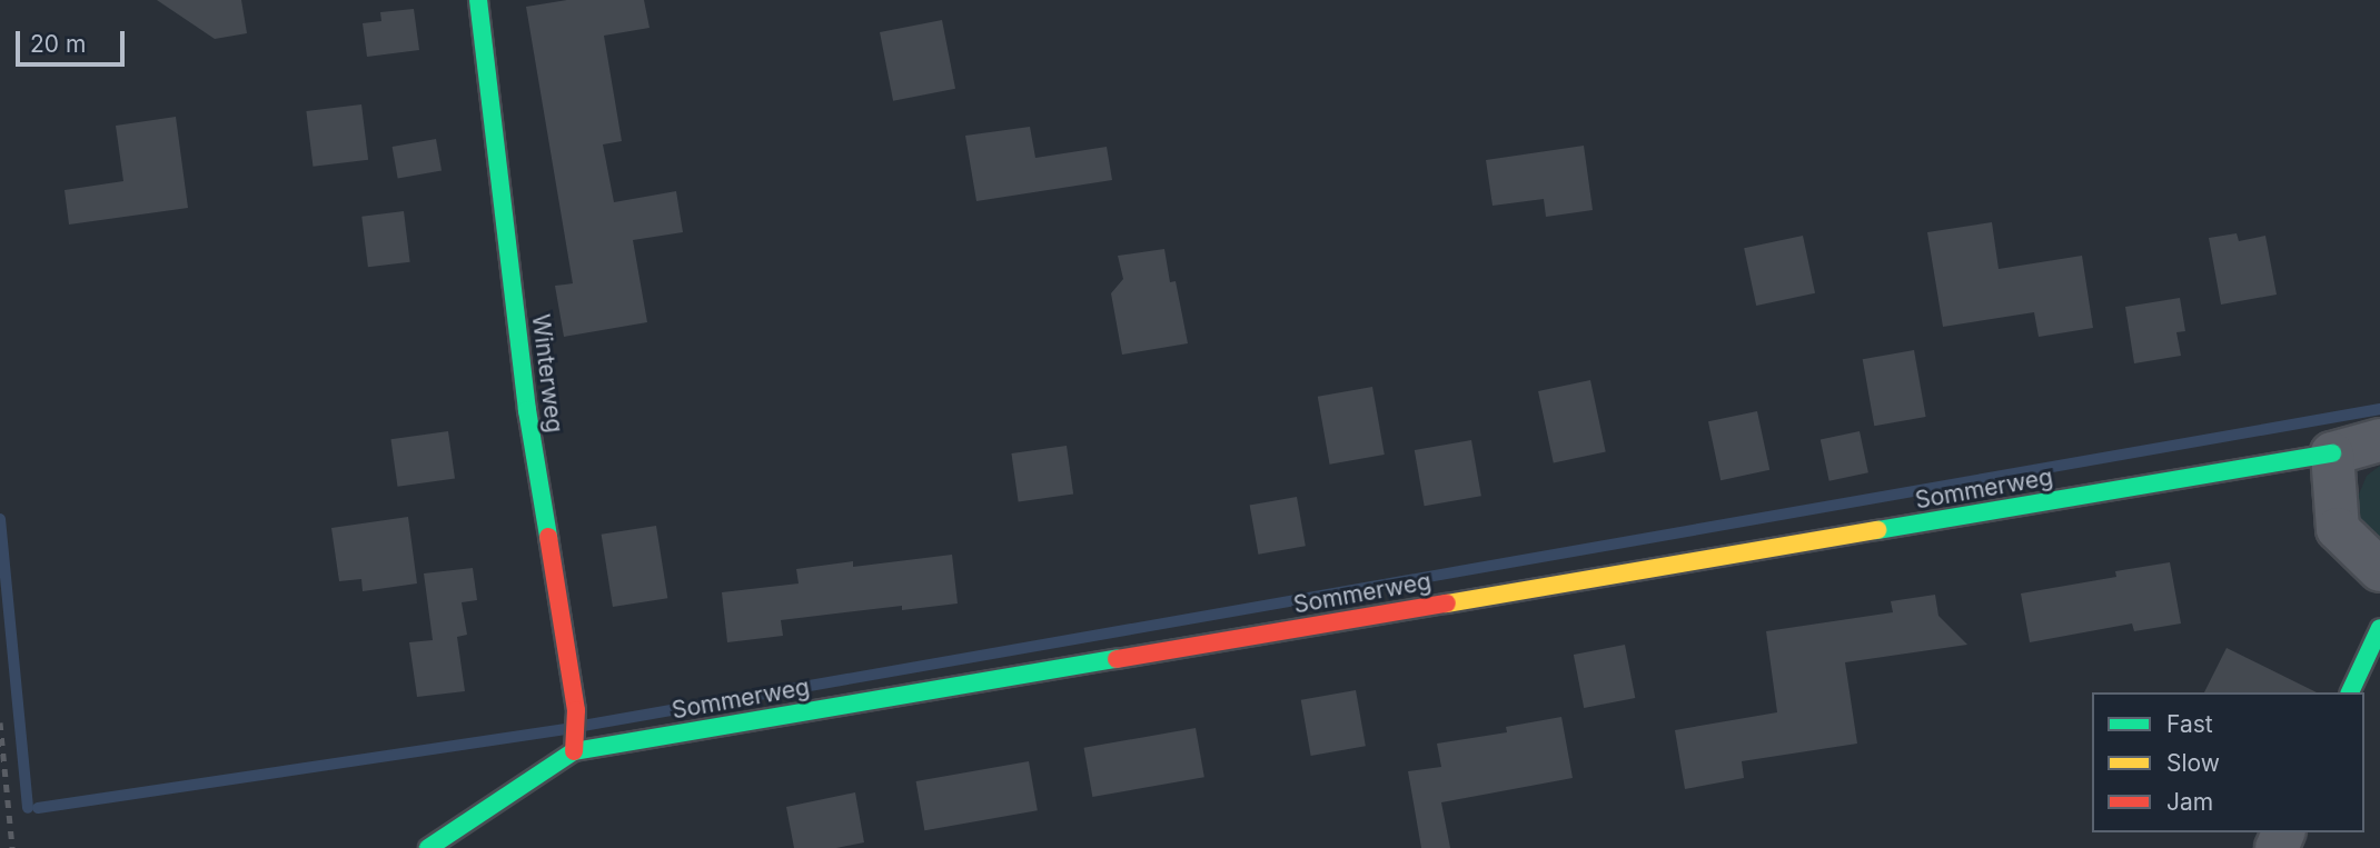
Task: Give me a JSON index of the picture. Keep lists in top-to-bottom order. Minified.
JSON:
{"streets":{"street":["Winterweg","Sommerweg"]},"crossings":[["Winterweg","Sommerweg"]],"legend":["Fast","Slow","Jam"],"scale_bar":"20 m"}
